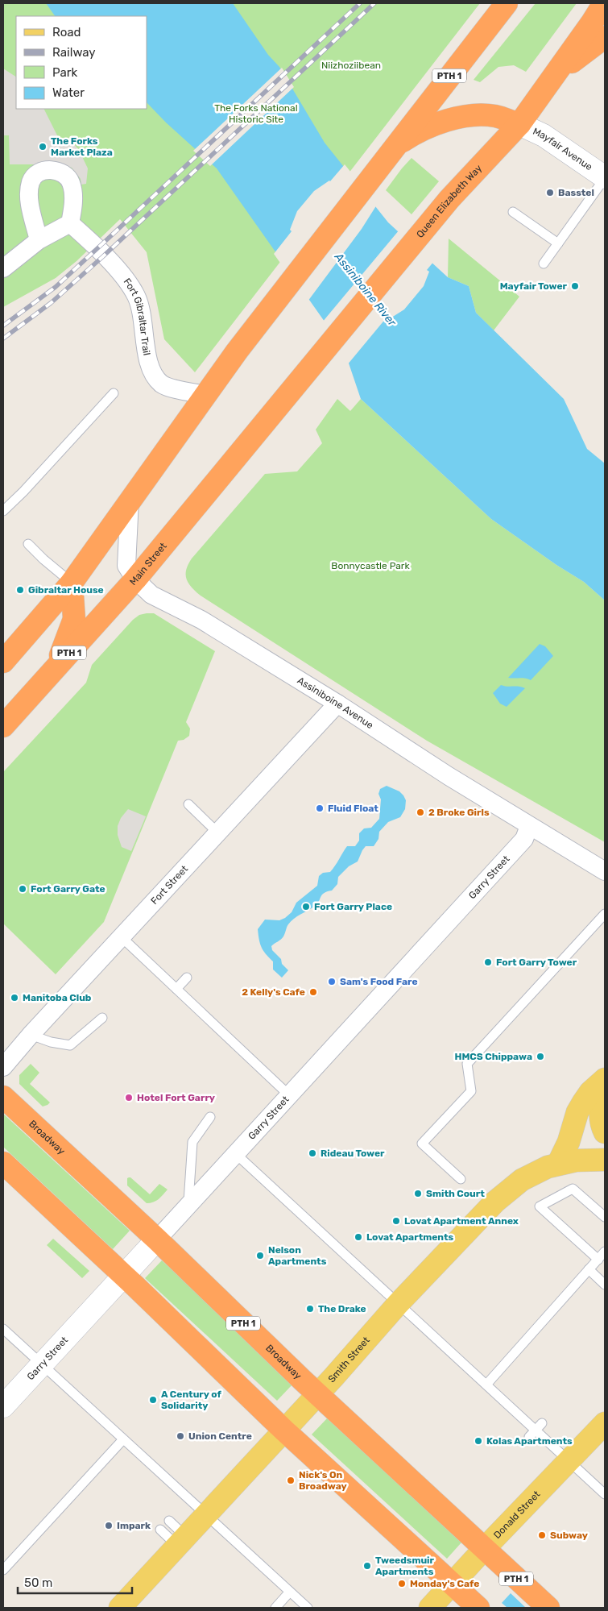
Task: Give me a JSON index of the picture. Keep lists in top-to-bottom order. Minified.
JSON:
{"streets":{"highway":["PTH 1","Queen Elizabeth Way","Main Street","Broadway"],"main road":["Smith Street","Donald Street"],"street":["Mayfair Avenue","Fort Gibraltar Trail","Assiniboine Avenue","Garry Street","Fort Street"]},"crossings":[["PTH 1","Fort Gibraltar Trail"],["PTH 1","Assiniboine Avenue"],["Mayfair Avenue","Queen Elizabeth Way"],["Queen Elizabeth Way","Main Street"],["Main Street","Assiniboine Avenue"],["Assiniboine Avenue","Garry Street"],["Assiniboine Avenue","Fort Street"],["Garry Street","Broadway"],["Broadway","Smith Street"],["Broadway","Donald Street"]],"water":["Assiniboine River"],"parks":["Niizhoziibean","The Forks National Historic Site","Bonnycastle Park"],"places":["The Forks Market Plaza","Basstel","Mayfair Tower","Gibraltar House","Fluid Float","2 Broke Girls","Fort Garry Gate","Fort Garry Place","Fort Garry Tower","Sam's Food Fare","2 Kelly's Cafe","Manitoba Club","HMCS Chippawa","Hotel Fort Garry","Rideau Tower","Smith Court","Lovat Apartment Annex","Lovat Apartments","Nelson Apartments","The Drake","A Century of Solidarity","Union Centre","Kolas Apartments","Nick's On Broadway","Impark","Subway","Tweedsmuir Apartments","Monday's Cafe"],"legend":["Road","Railway","Park","Water"],"scale_bar":"50 m"}
